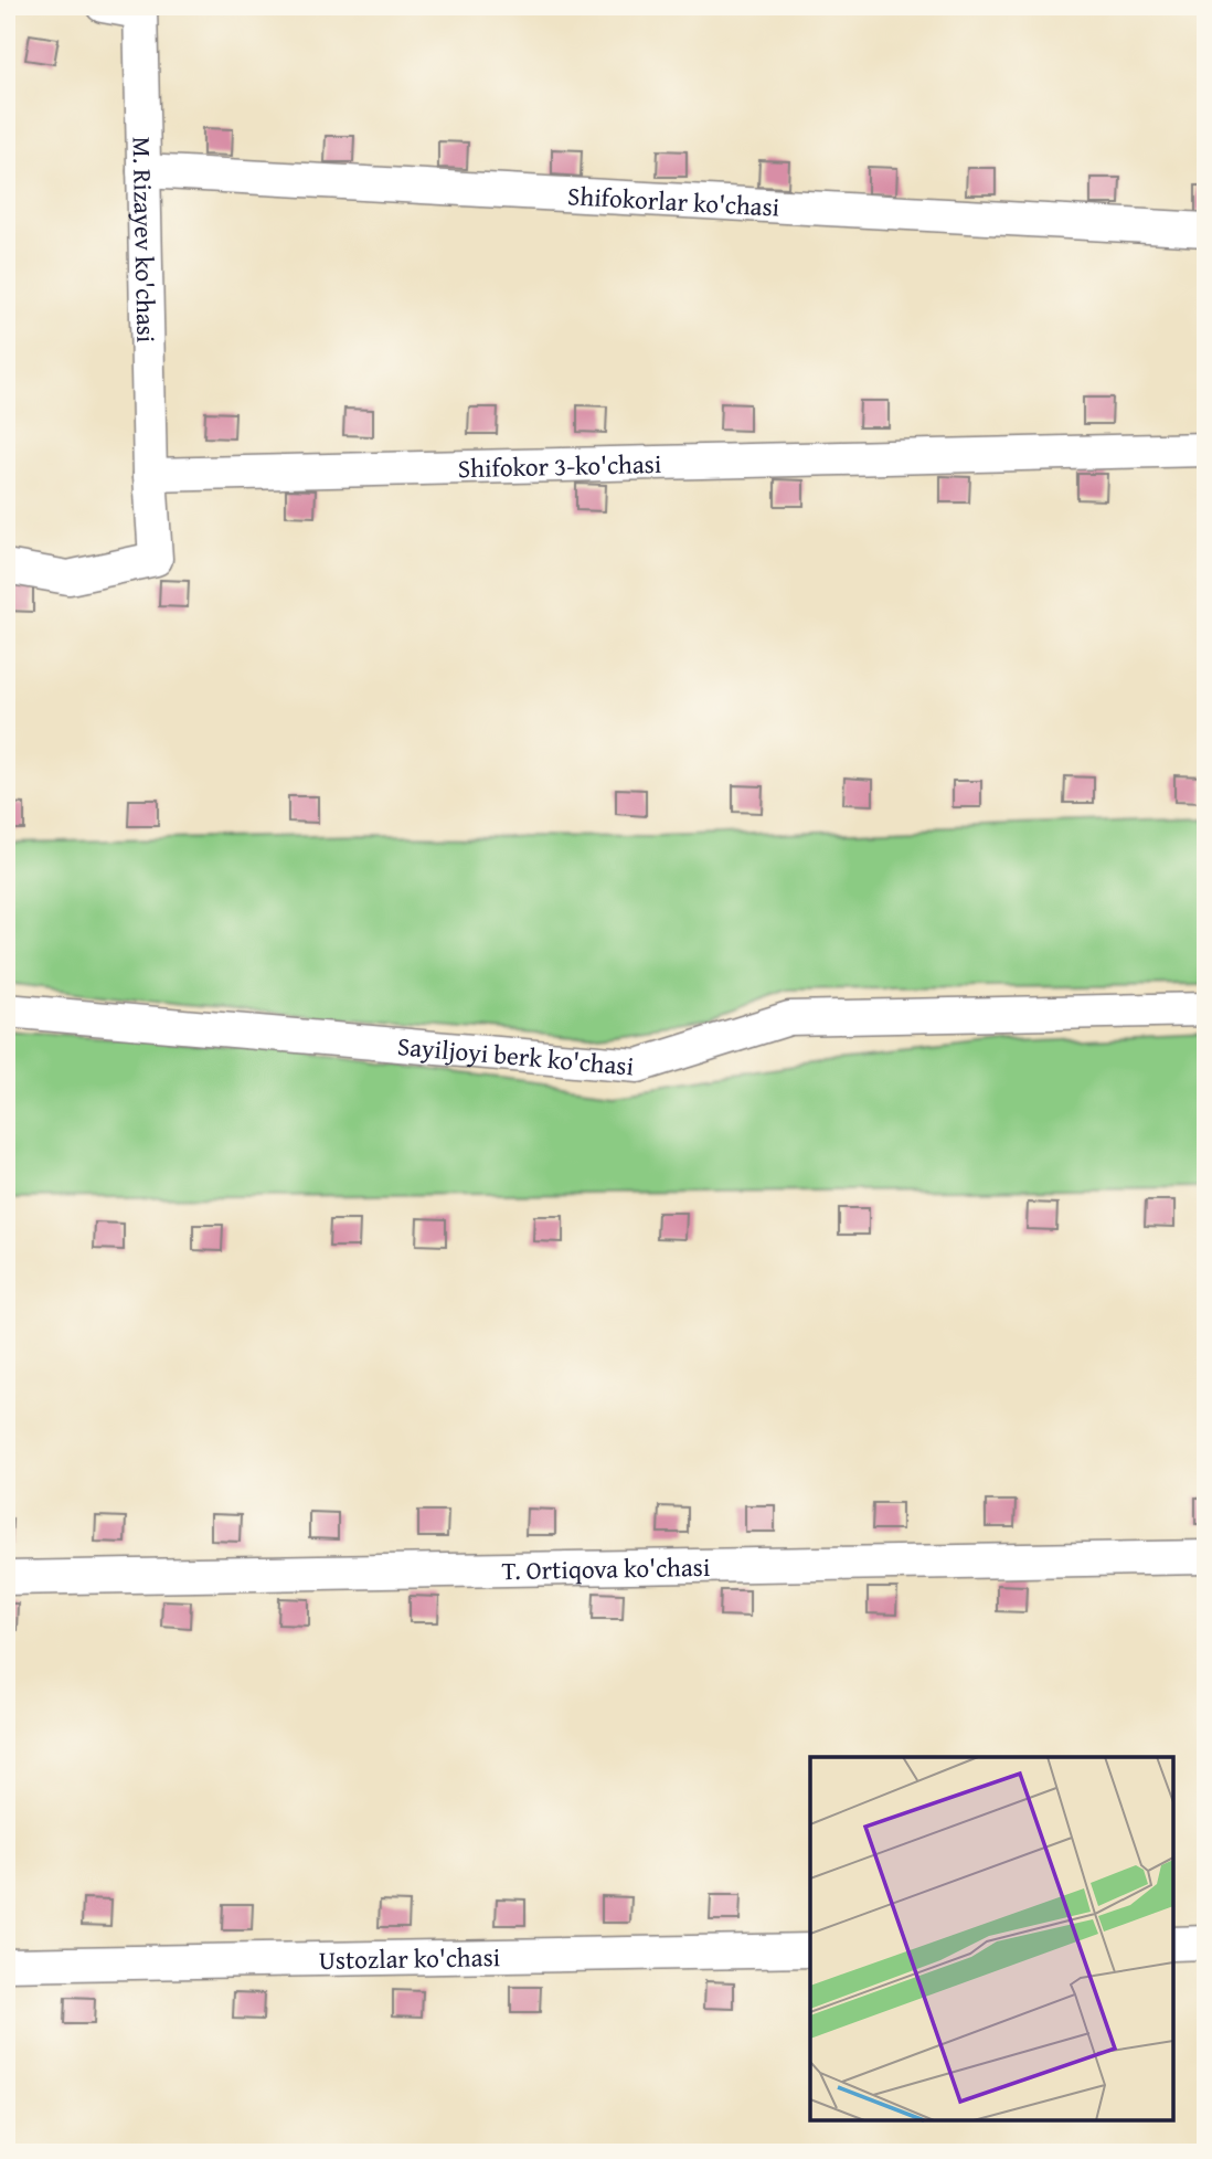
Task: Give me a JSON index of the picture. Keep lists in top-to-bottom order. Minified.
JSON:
{"streets":{"street":["Shifokorlar ko'chasi","M. Rizayev ko'chasi","Shifokor 3-ko'chasi","Sayiljoyi berk ko'chasi","T. Ortiqova ko'chasi","Ustozlar ko'chasi"]},"crossings":[["Shifokorlar ko'chasi","M. Rizayev ko'chasi"],["M. Rizayev ko'chasi","Shifokor 3-ko'chasi"]]}
